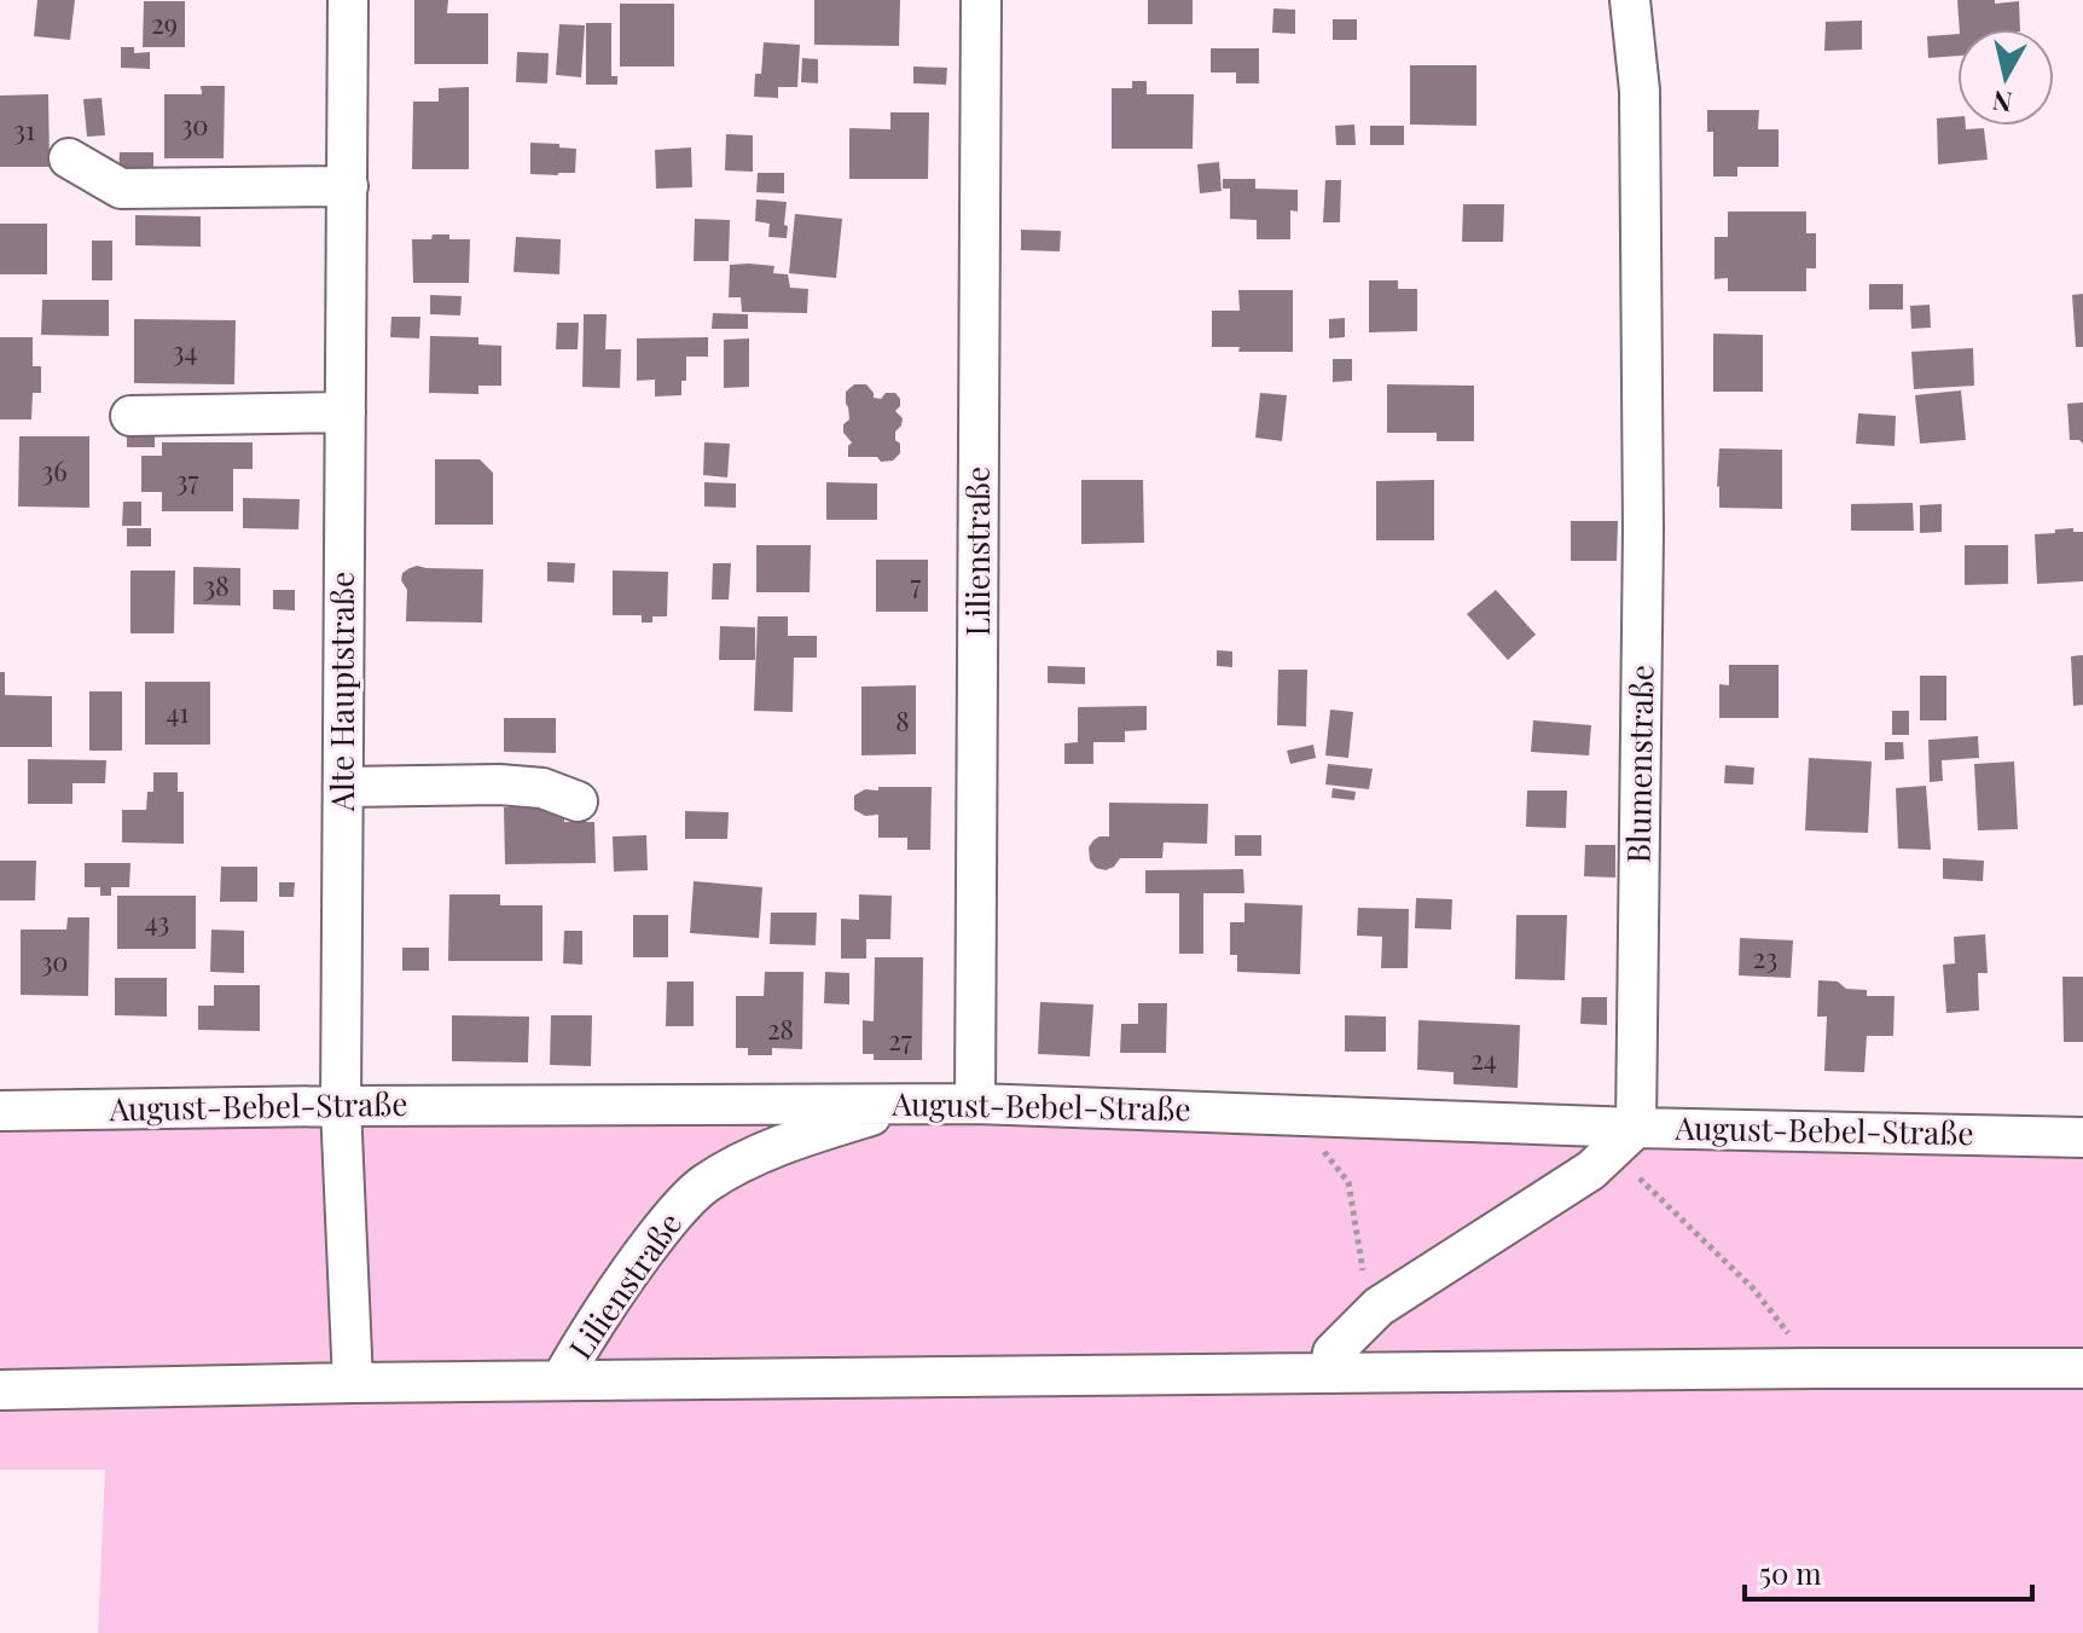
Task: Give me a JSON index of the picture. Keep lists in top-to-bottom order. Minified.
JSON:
{"streets":{"street":["Lilienstraße","Alte Hauptstraße","Blumenstraße","August-Bebel-Straße"]},"crossings":[["Lilienstraße","August-Bebel-Straße"],["Alte Hauptstraße","August-Bebel-Straße"],["Blumenstraße","August-Bebel-Straße"]],"house_numbers":["29","30","31","34","36","37","7","38","41","8","43","23","30","28","27","24"],"scale_bar":"50 m","north":"bottom"}
